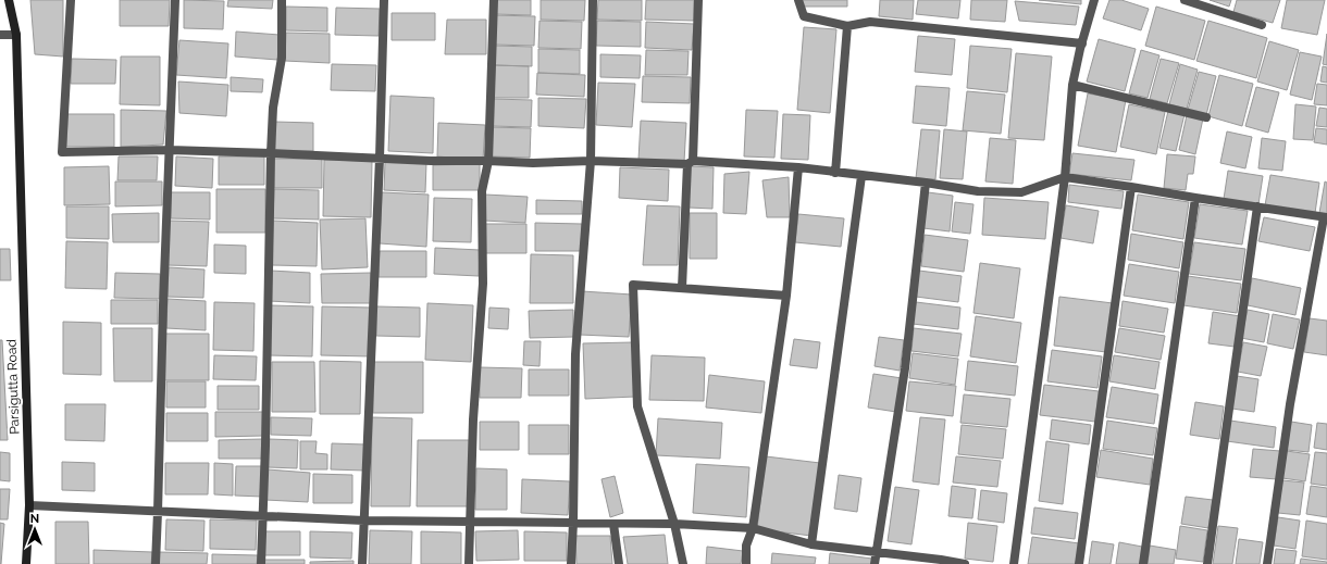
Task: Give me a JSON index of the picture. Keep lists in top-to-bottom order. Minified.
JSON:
{"streets":{"street":["Parsigutta Road"]},"north":"top"}
